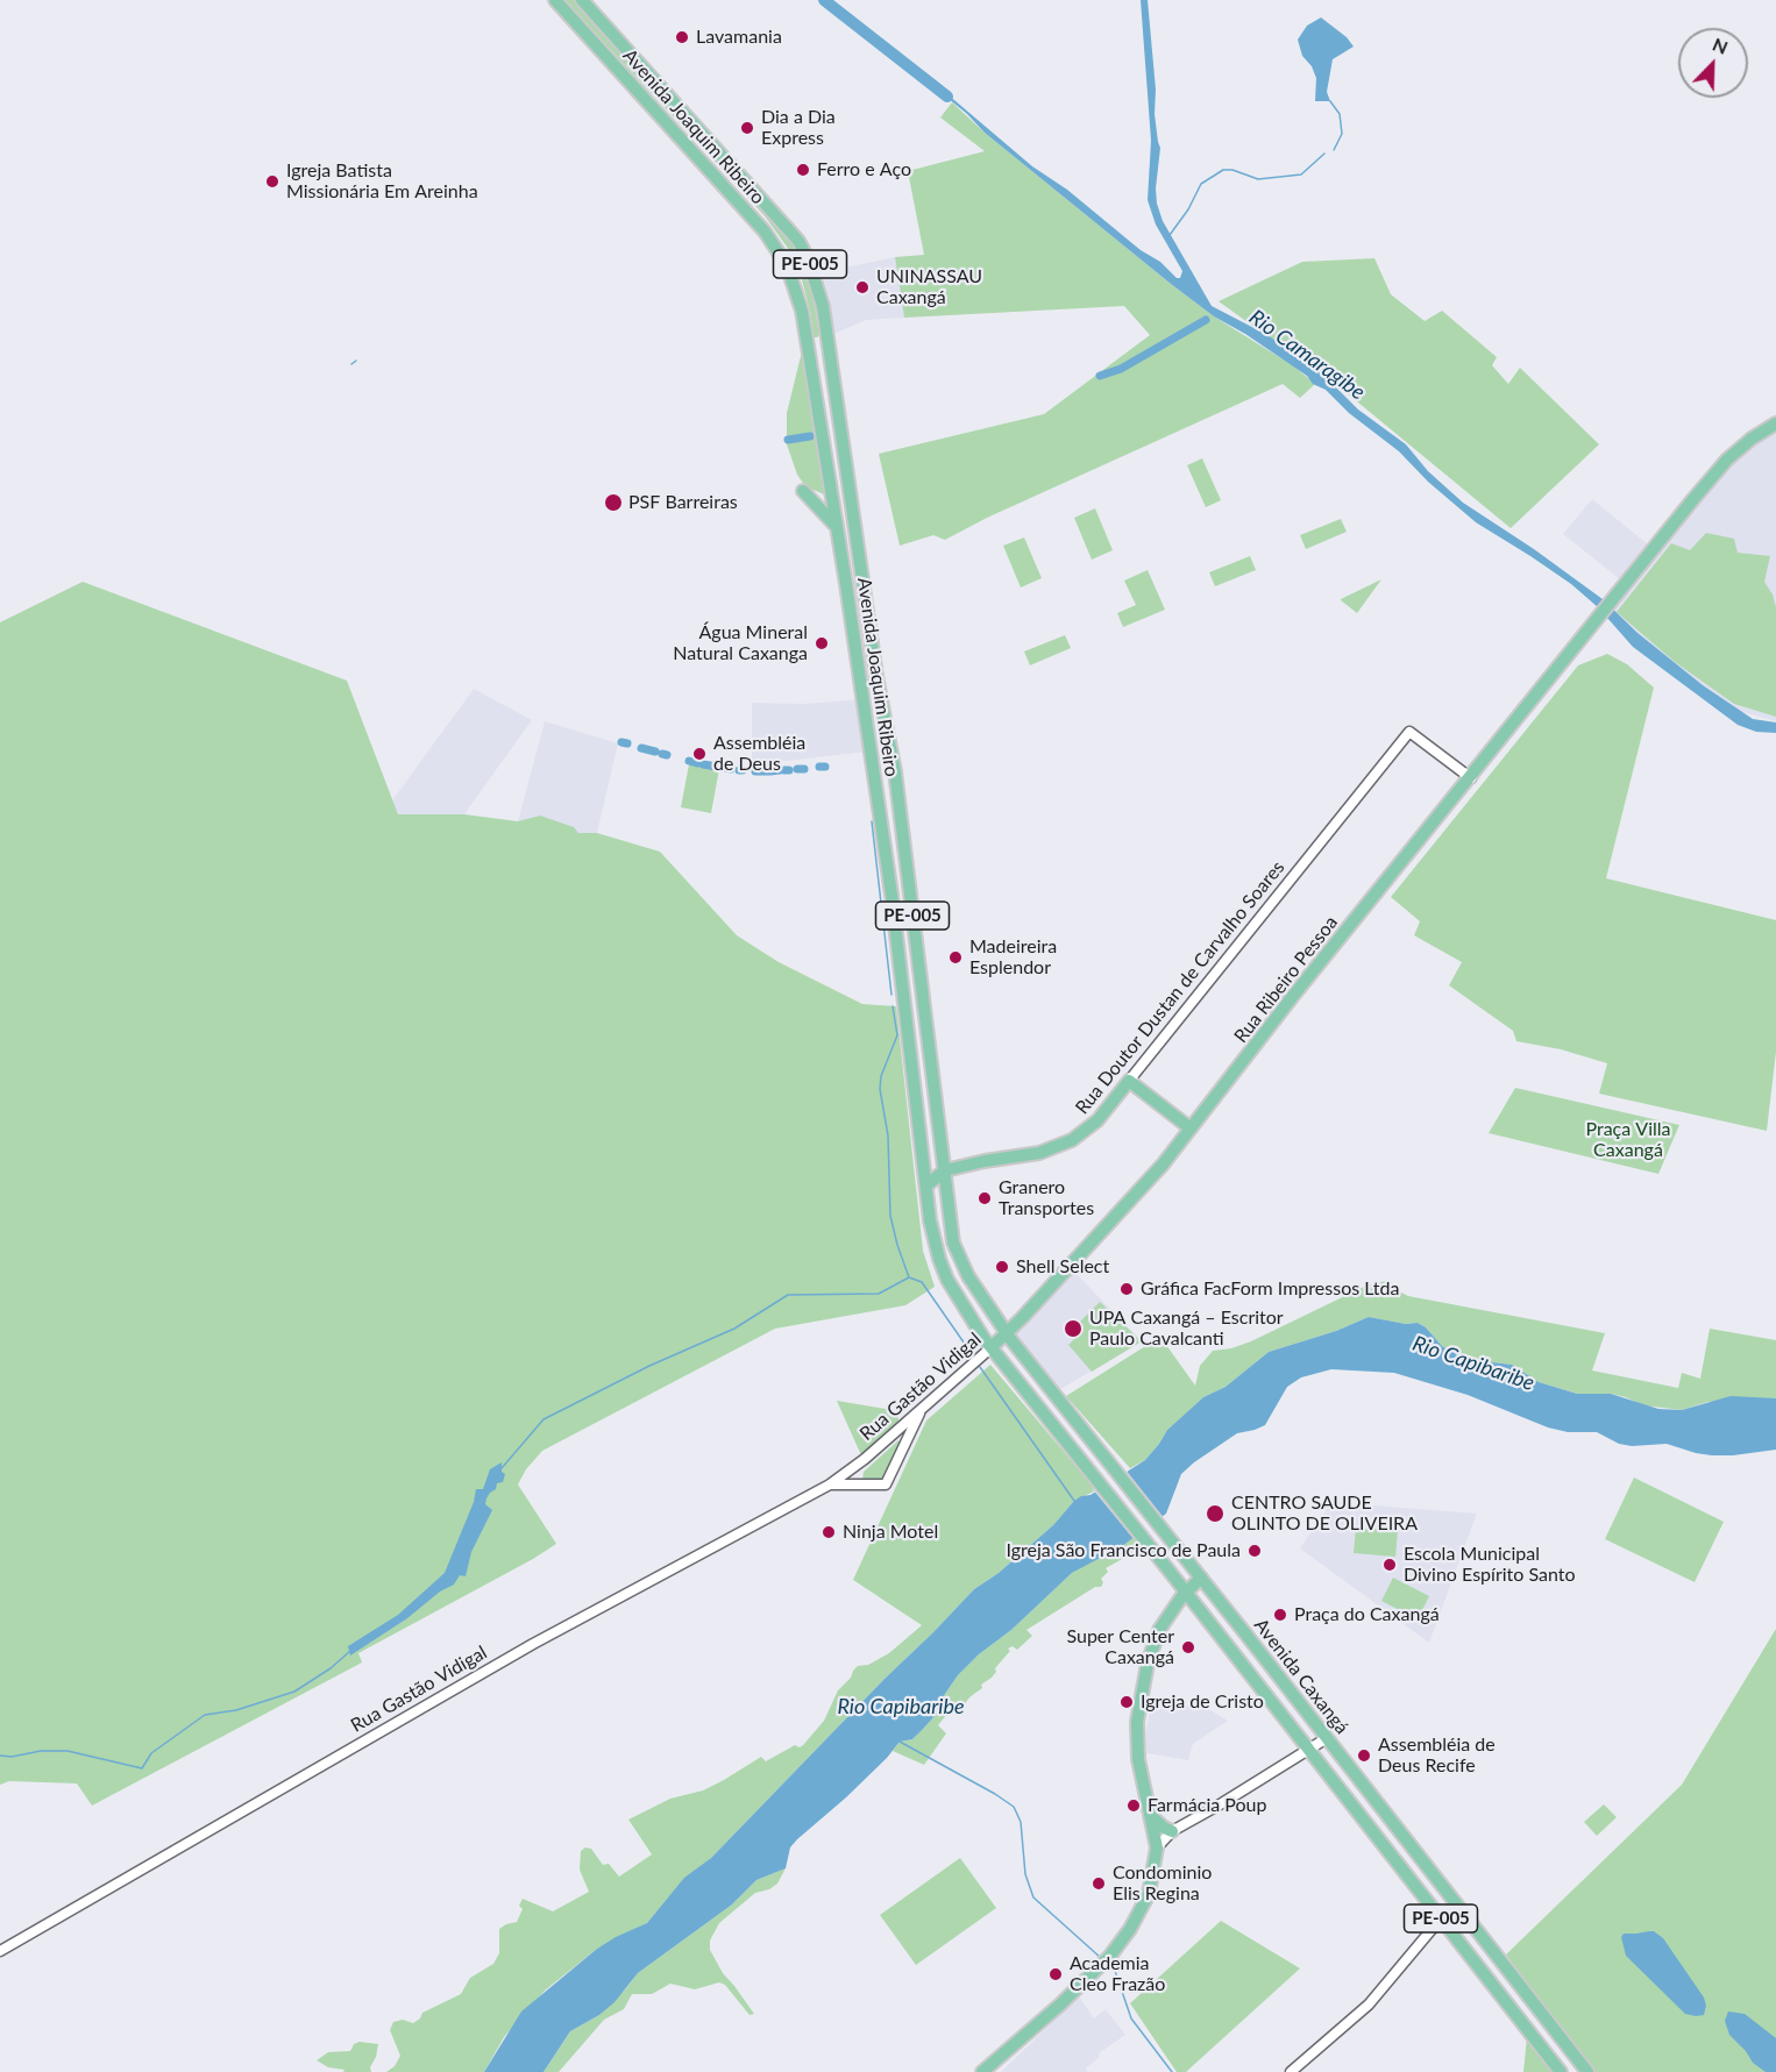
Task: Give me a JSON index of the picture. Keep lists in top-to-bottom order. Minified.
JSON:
{"streets":{"main road":["Avenida Joaquim Ribeiro","PE-005","Rua Ribeiro Pessoa","Rua Doutor Dustan de Carvalho Soares","Rua Gastão Vidigal","Avenida Caxangá"]},"crossings":[["Avenida Joaquim Ribeiro","Rua Ribeiro Pessoa"],["Avenida Joaquim Ribeiro","Rua Doutor Dustan de Carvalho Soares"],["Avenida Joaquim Ribeiro","Rua Gastão Vidigal"],["Avenida Joaquim Ribeiro","Avenida Caxangá"],["Rua Ribeiro Pessoa","Rua Doutor Dustan de Carvalho Soares"],["Rua Ribeiro Pessoa","Rua Gastão Vidigal"]],"water":["Rio Camaragibe","Rio Capibaribe"],"parks":["Praça Villa Caxangá"],"places":["Lavamania","Dia a Dia Express","Ferro e Aço","Igreja Batista Missionária Em Areinha","UNINASSAU Caxangá","PSF Barreiras","Água Mineral Natural Caxanga","Assembléia de Deus","Madeireira Esplendor","Granero Transportes","Shell Select","Gráfica FacForm Impressos Ltda","UPA Caxangá – Escritor Paulo Cavalcanti","CENTRO SAUDE OLINTO DE OLIVEIRA","Ninja Motel","Igreja São Francisco de Paula","Escola Municipal Divino Espírito Santo","Praça do Caxangá","Super Center Caxangá","Igreja de Cristo","Assembléia de Deus Recife","Farmácia Poup","Condominio Elis Regina","Academia Cleo Frazão"],"north":"top right"}
